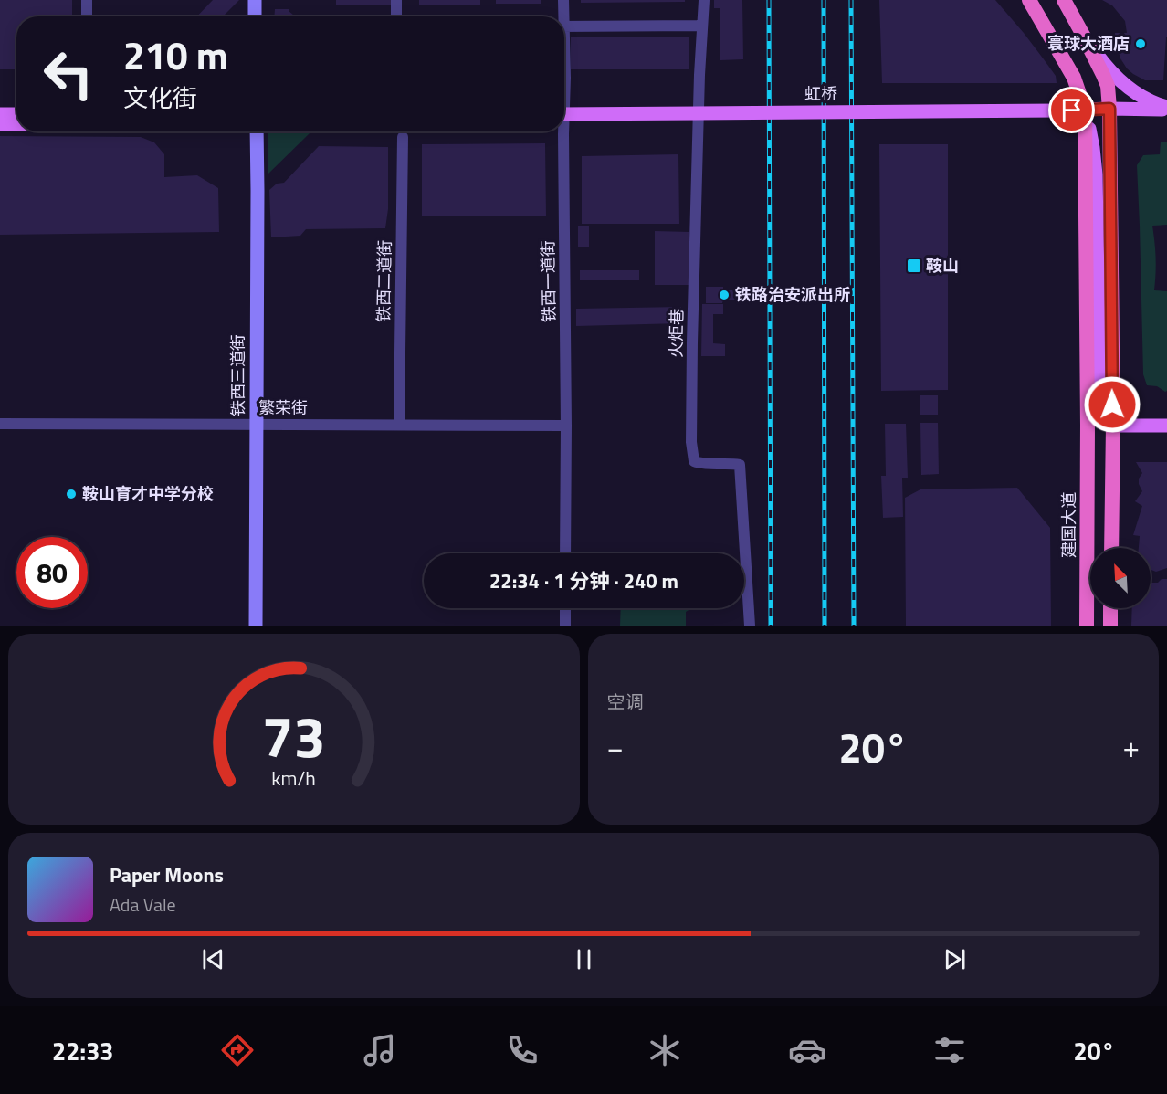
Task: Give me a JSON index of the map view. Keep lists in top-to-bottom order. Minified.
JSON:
{"streets":{"highway":["建国大道"],"main road":["虹桥","铁西三道街"],"street":["铁西二道街","铁西一道街","火炬巷","繁荣街"]},"crossings":[["虹桥","建国大道"],["铁西二道街","繁荣街"],["铁西一道街","繁荣街"],["铁西三道街","繁荣街"]],"places":{"other":["寰球大酒店","铁路治安派出所","鞍山育才中学分校"],"transit":["鞍山"]},"north":"top left","page":{"turn":["210 m","文化街"],"limit":"80","trip":"22:34 · 1 分钟 · 240 m","tile":"空调","heat":["−","20°","+"],"song":["Paper Moons","Ada Vale"],"tabs":["22:33","20°"],"gauge":["73","km/h"]}}
